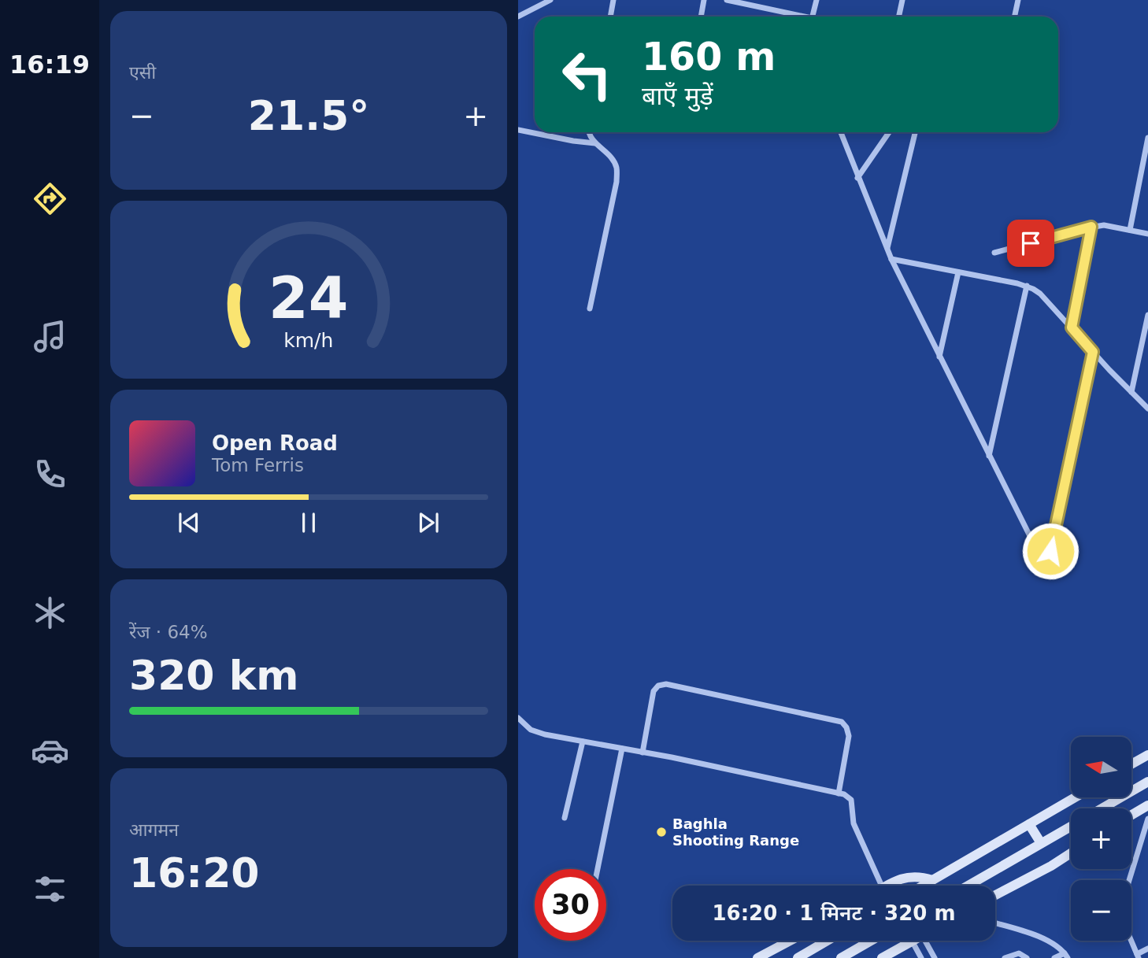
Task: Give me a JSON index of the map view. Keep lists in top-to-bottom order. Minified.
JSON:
{"places":["Baghla Shooting Range"],"north":"left","page":{"tabs":"16:19","tile":["एसी",["रेंज · 64%","320 km"],["आगमन","16:20"]],"turn":["160 m","बाएँ मुड़ें"],"heat":["−","21.5°","+"],"song":["Open Road","Tom Ferris"],"map_buttons":["+","−"],"limit":"30","trip":"16:20 · 1 मिनट · 320 m","gauge":["24","km/h"]}}
